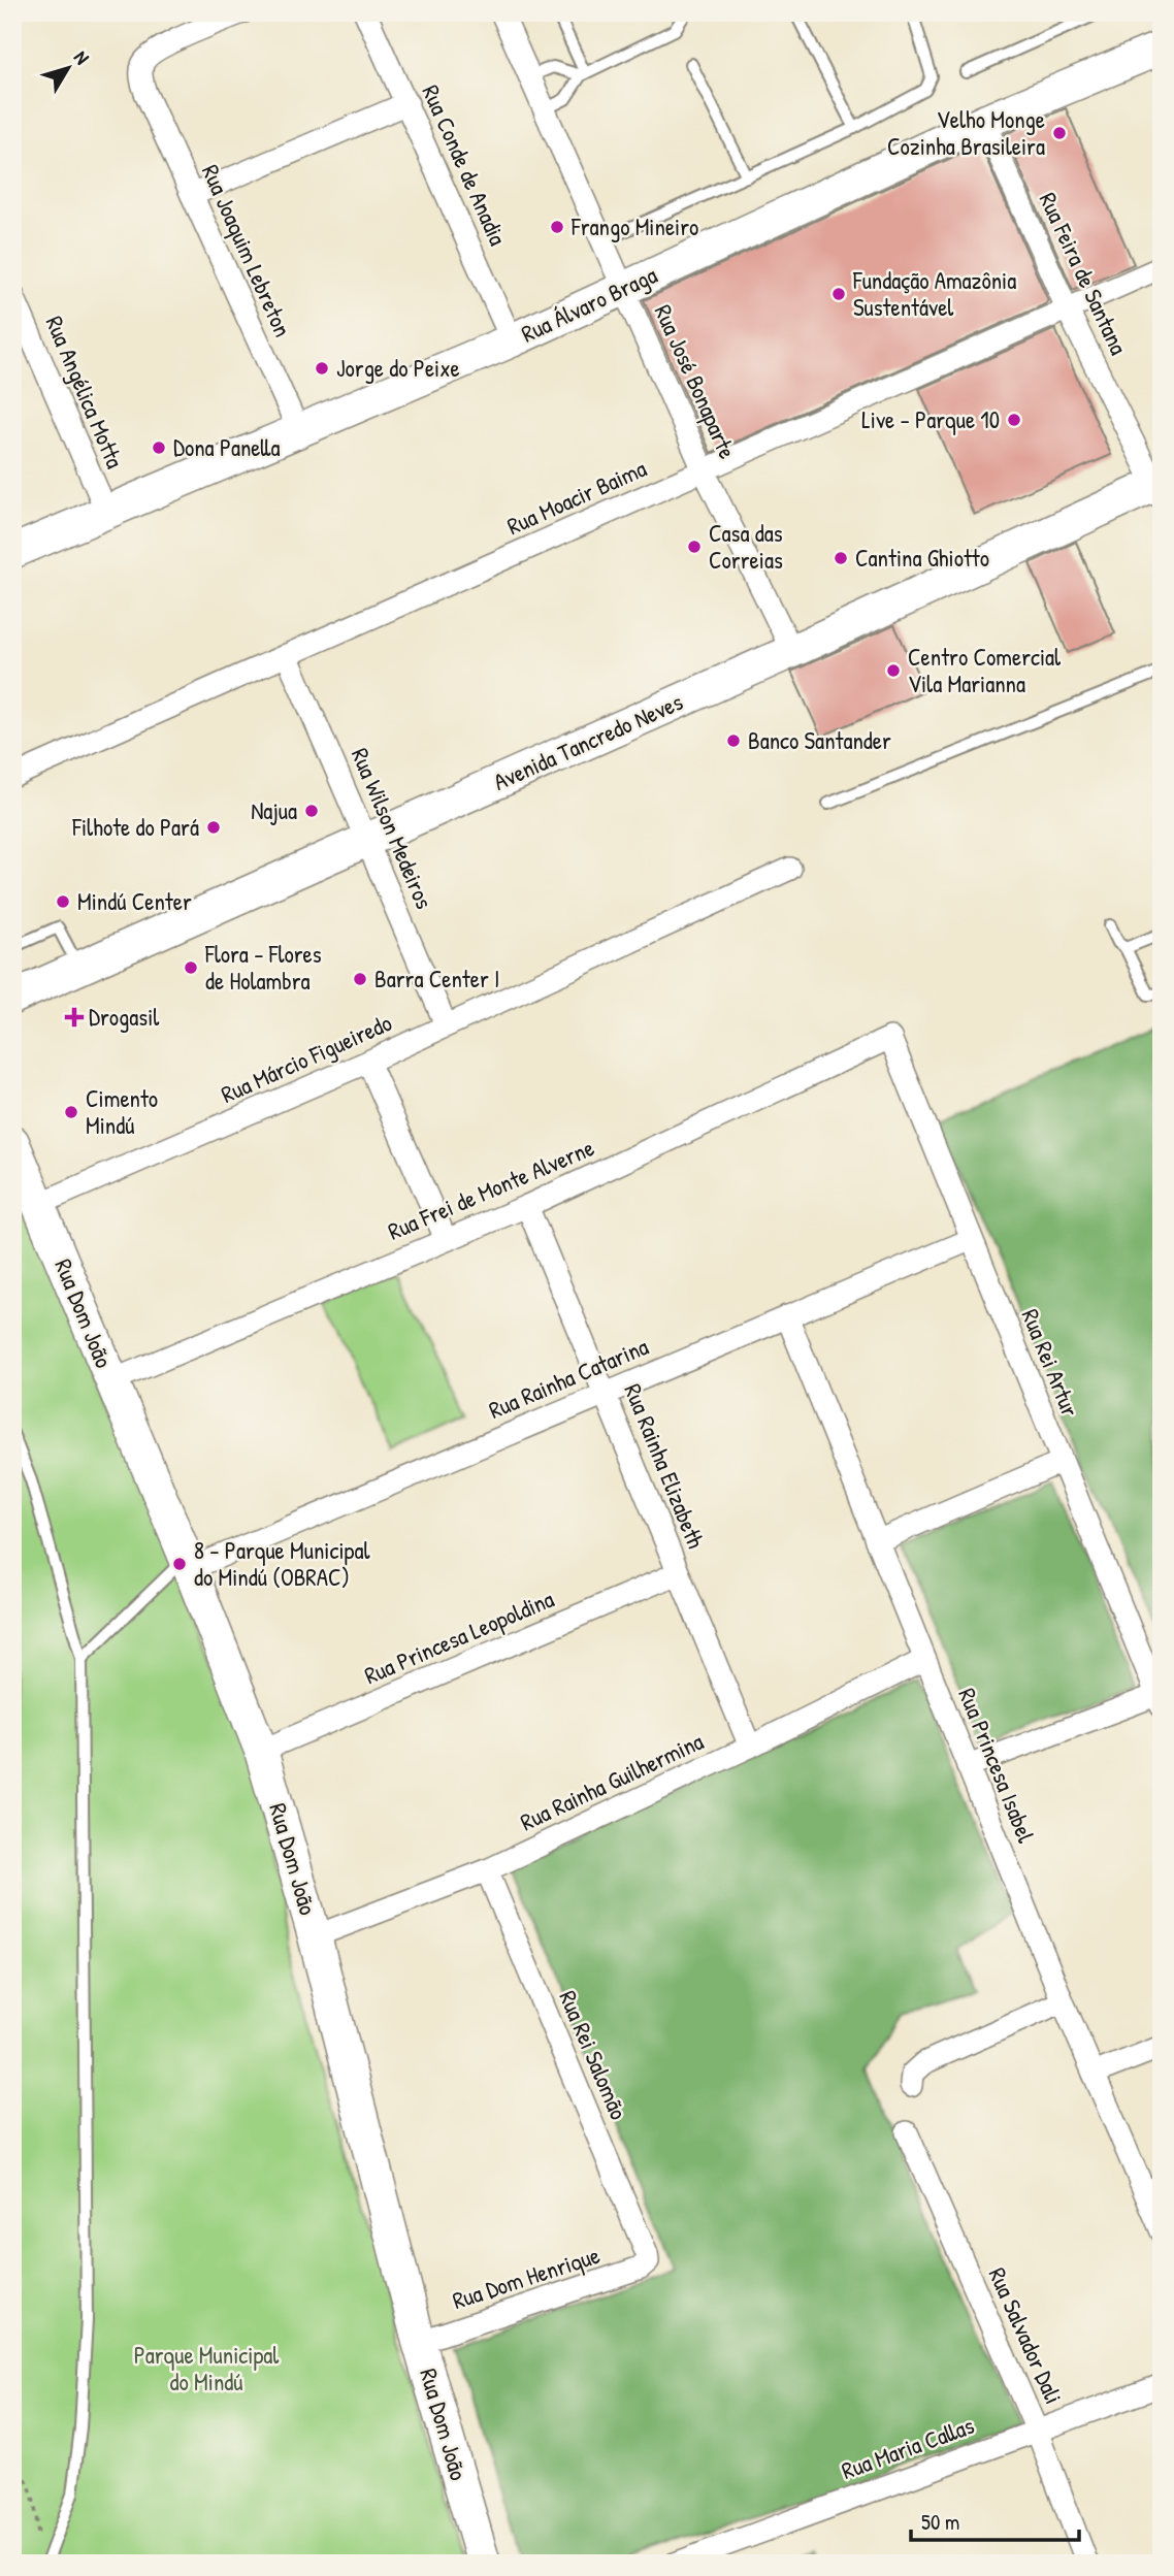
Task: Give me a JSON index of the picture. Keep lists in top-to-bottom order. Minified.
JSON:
{"streets":{"main road":["Rua Álvaro Braga","Avenida Tancredo Neves","Rua Dom João"],"street":["Rua Conde de Anadia","Rua Joaquim Lebreton","Rua Feira de Santana","Rua José Bonaparte","Rua Angélica Motta","Rua Moacir Baima","Rua Wilson Medeiros","Rua Márcio Figueiredo","Rua Frei de Monte Alverne","Rua Rei Artur","Rua Rainha Catarina","Rua Rainha Elizabeth","Rua Princesa Leopoldina","Rua Princesa Isabel","Rua Rainha Guilhermina","Rua Rei Salomão","Rua Dom Henrique","Rua Salvador Dali","Rua Maria Callas"]},"crossings":[["Rua Conde de Anadia","Rua Álvaro Braga"],["Rua Joaquim Lebreton","Rua Álvaro Braga"],["Rua Feira de Santana","Rua Álvaro Braga"],["Rua Feira de Santana","Rua Moacir Baima"],["Rua Feira de Santana","Avenida Tancredo Neves"],["Rua Álvaro Braga","Rua José Bonaparte"],["Rua Álvaro Braga","Rua Angélica Motta"],["Rua José Bonaparte","Rua Moacir Baima"],["Rua José Bonaparte","Avenida Tancredo Neves"],["Rua Moacir Baima","Rua Wilson Medeiros"],["Avenida Tancredo Neves","Rua Wilson Medeiros"],["Rua Wilson Medeiros","Rua Márcio Figueiredo"],["Rua Márcio Figueiredo","Rua Dom João"],["Rua Frei de Monte Alverne","Rua Dom João"],["Rua Frei de Monte Alverne","Rua Rei Artur"],["Rua Frei de Monte Alverne","Rua Rainha Elizabeth"],["Rua Dom João","Rua Rainha Catarina"],["Rua Dom João","Rua Princesa Leopoldina"],["Rua Dom João","Rua Rainha Guilhermina"],["Rua Dom João","Rua Dom Henrique"],["Rua Rei Artur","Rua Rainha Catarina"],["Rua Rainha Catarina","Rua Rainha Elizabeth"],["Rua Rainha Catarina","Rua Princesa Isabel"],["Rua Rainha Elizabeth","Rua Princesa Leopoldina"],["Rua Rainha Elizabeth","Rua Rainha Guilhermina"],["Rua Princesa Isabel","Rua Rainha Guilhermina"],["Rua Rainha Guilhermina","Rua Rei Salomão"],["Rua Rei Salomão","Rua Dom Henrique"],["Rua Salvador Dali","Rua Maria Callas"]],"parks":["Parque Municipal do Mindú"],"places":{"other":["Velho Monge Cozinha Brasileira","Frango Mineiro","Fundação Amazônia Sustentável","Jorge do Peixe","Live - Parque 10","Dona Panella","Casa das Correias","Cantina Ghiotto","Centro Comercial Vila Marianna","Banco Santander","Najua","Filhote do Pará","Mindú Center","Flora - Flores de Holambra","Barra Center I","Cimento Mindú","8 - Parque Municipal do Mindú (OBRAC)"],"health":["Drogasil"]},"scale_bar":"50 m","north":"top right"}
